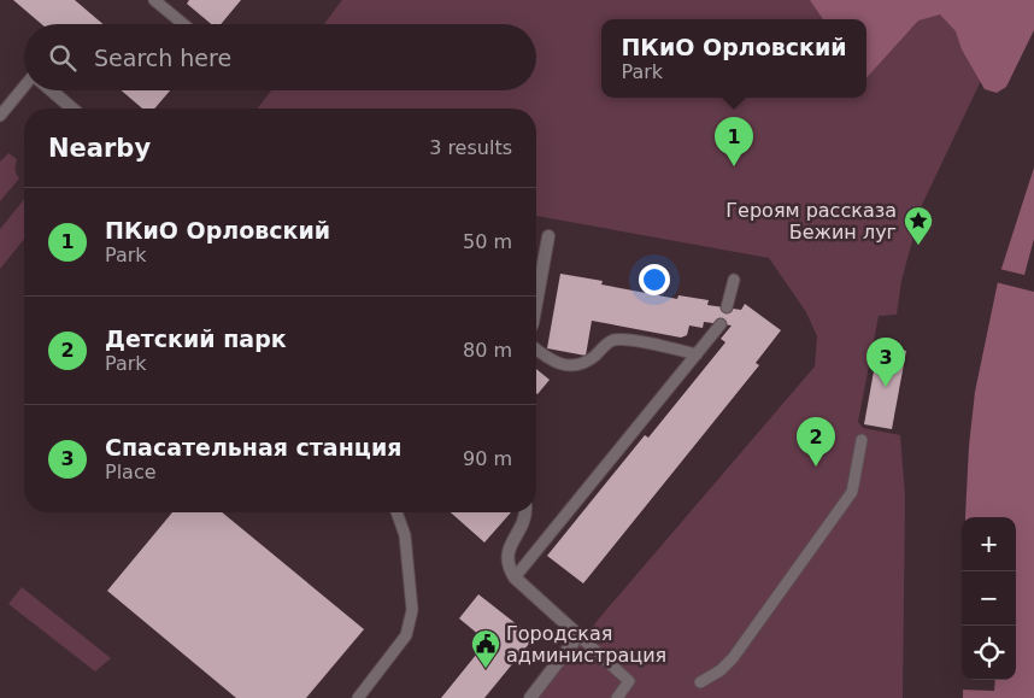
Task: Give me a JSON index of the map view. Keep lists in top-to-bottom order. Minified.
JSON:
{"places":{"place":["Героям рассказа Бежин луг"],"public building":["Городская администрация"]},"page":{"popup":["ПКиО Орловский","Park"],"search":"Search here","heading":["Nearby","3 results"],"pins":["1","3","2"],"list":[{"mark":"1","name":"ПКиО Орловский","note":"Park","value":"50 m"},{"mark":"2","name":"Детский парк","note":"Park","value":"80 m"},{"mark":"3","name":"Спасательная станция","note":"Place","value":"90 m"}],"map_buttons":["+","−"]}}
